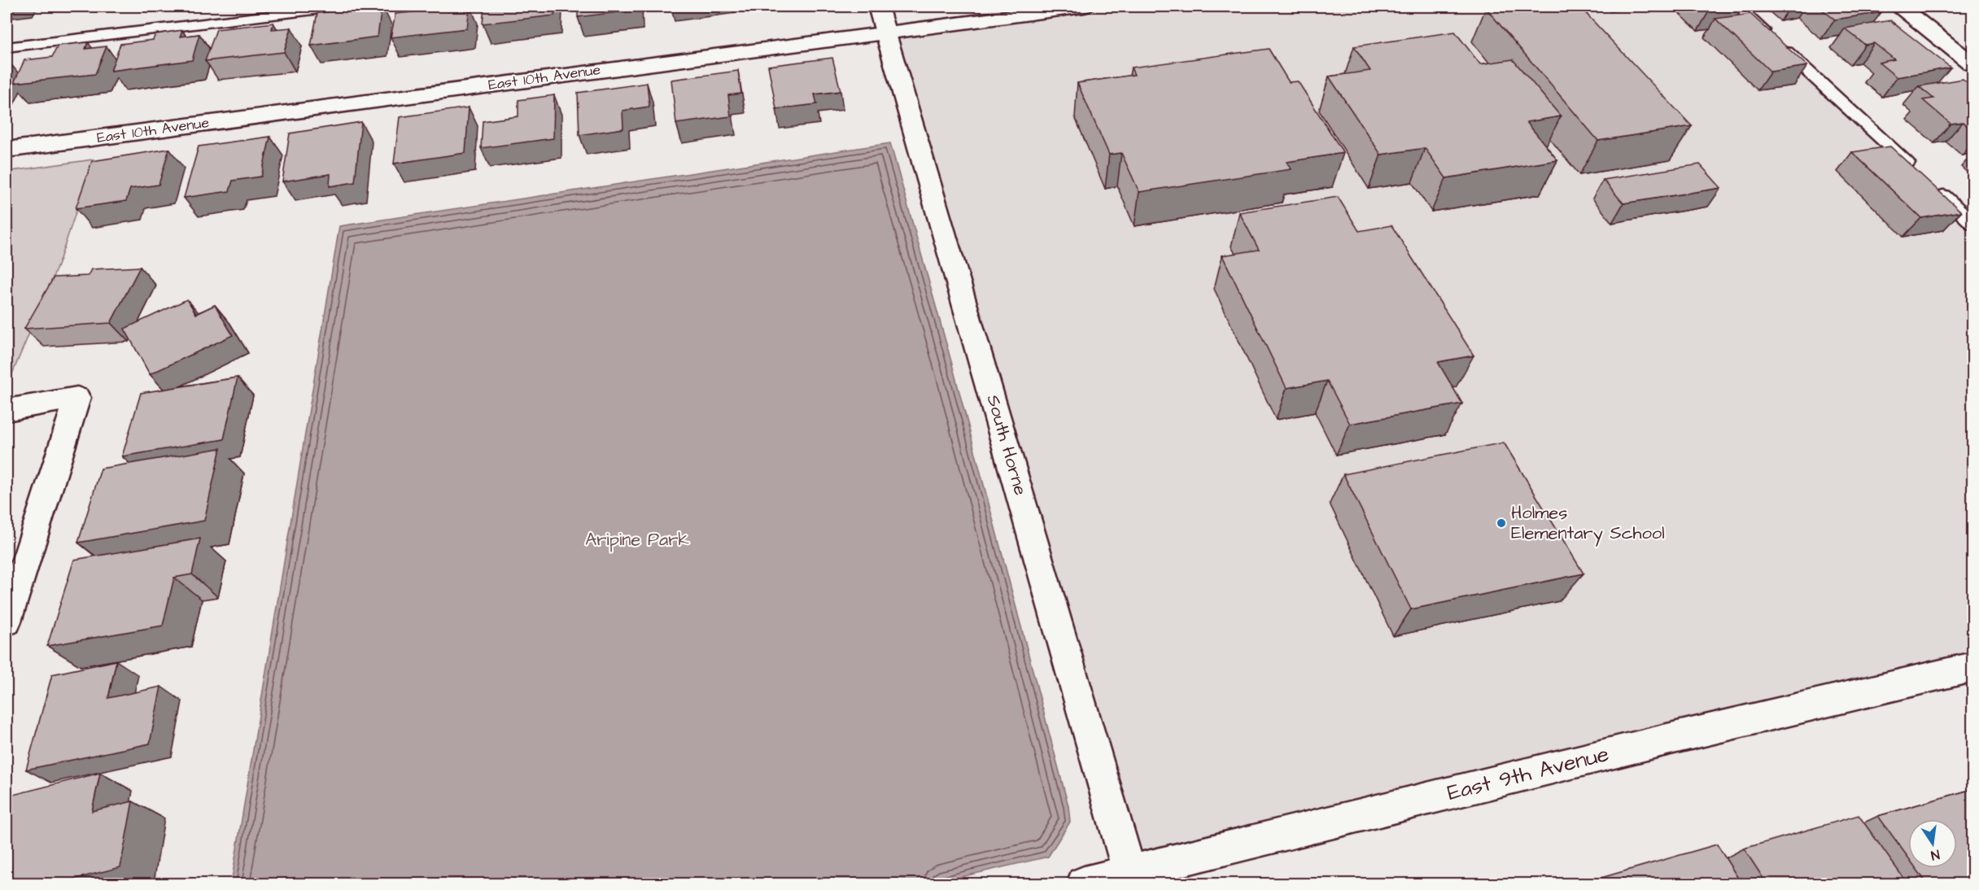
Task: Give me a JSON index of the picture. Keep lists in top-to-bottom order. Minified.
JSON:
{"streets":{"street":["East 10th Avenue","South Horne","East 9th Avenue"]},"crossings":[["East 10th Avenue","South Horne"],["South Horne","East 9th Avenue"]],"parks":["Aripine Park"],"places":["Holmes Elementary School"],"north":"bottom"}
